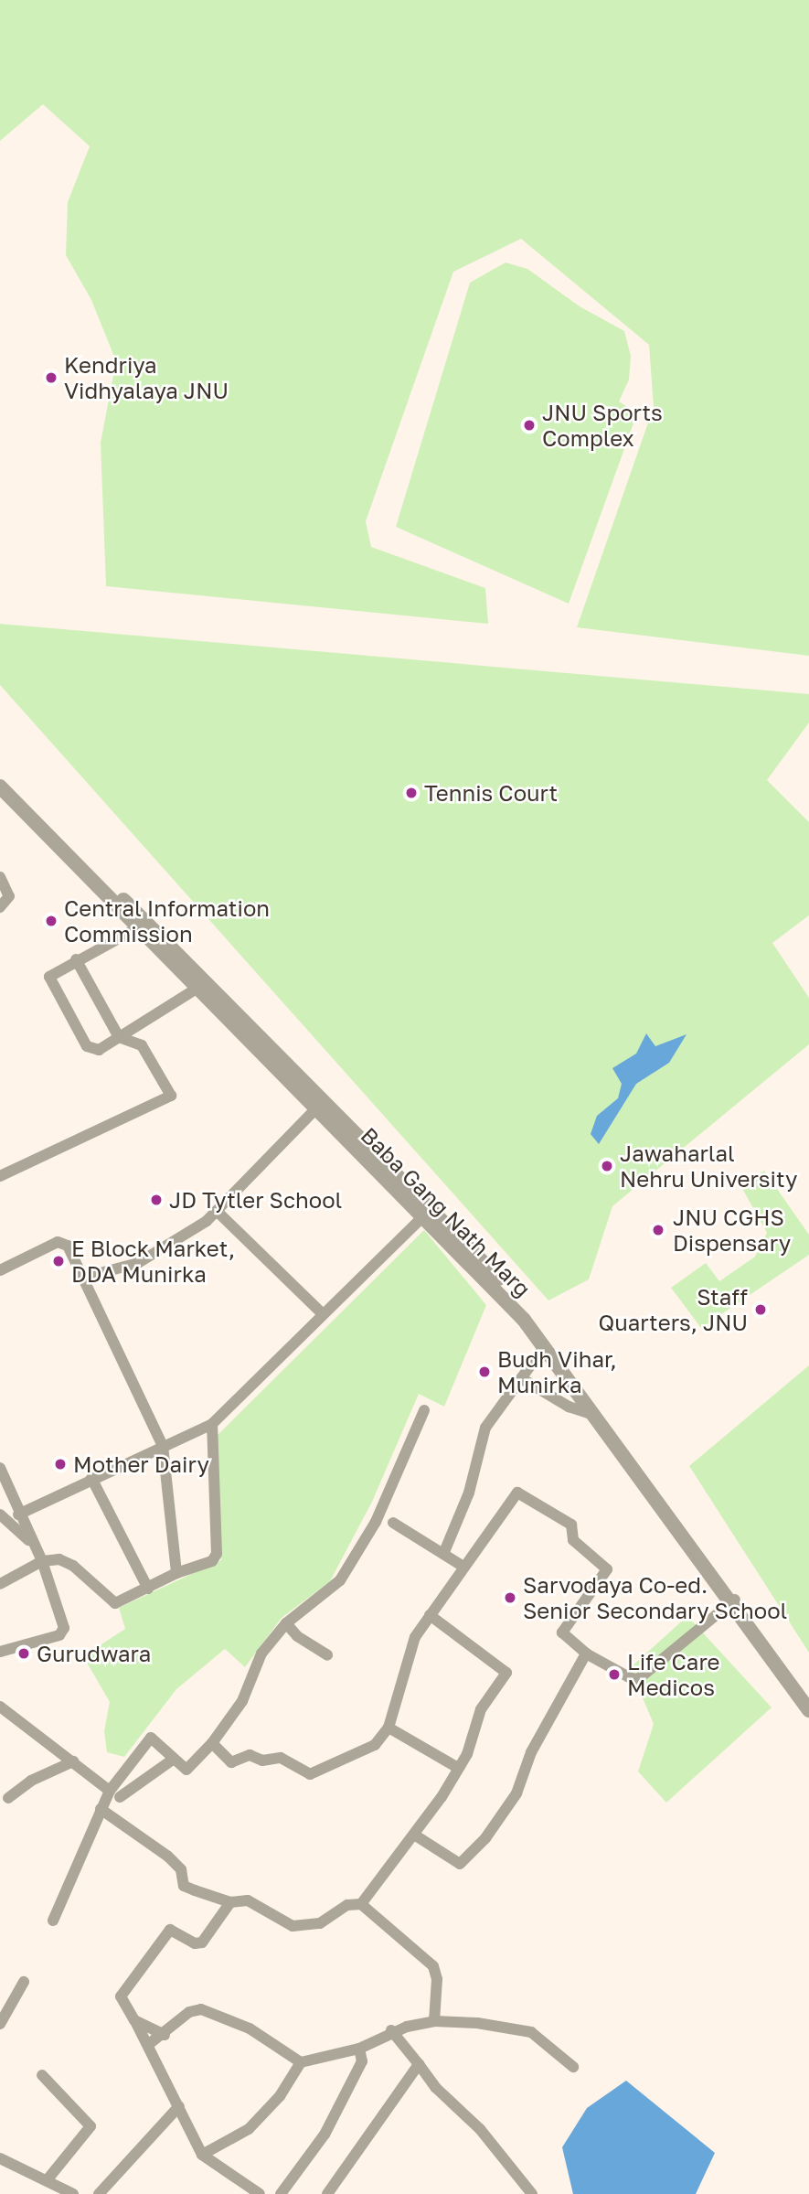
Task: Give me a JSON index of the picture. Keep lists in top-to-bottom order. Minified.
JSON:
{"streets":{"street":["Baba Gang Nath Marg"]},"places":["Kendriya Vidhyalaya JNU","JNU Sports Complex","Tennis Court","Central Information Commission","Jawaharlal Nehru University","JD Tytler School","JNU CGHS Dispensary","E Block Market, DDA Munirka","Staff Quarters, JNU","Budh Vihar, Munirka","Mother Dairy","Sarvodaya Co-ed. Senior Secondary School","Gurudwara","Life Care Medicos"]}
